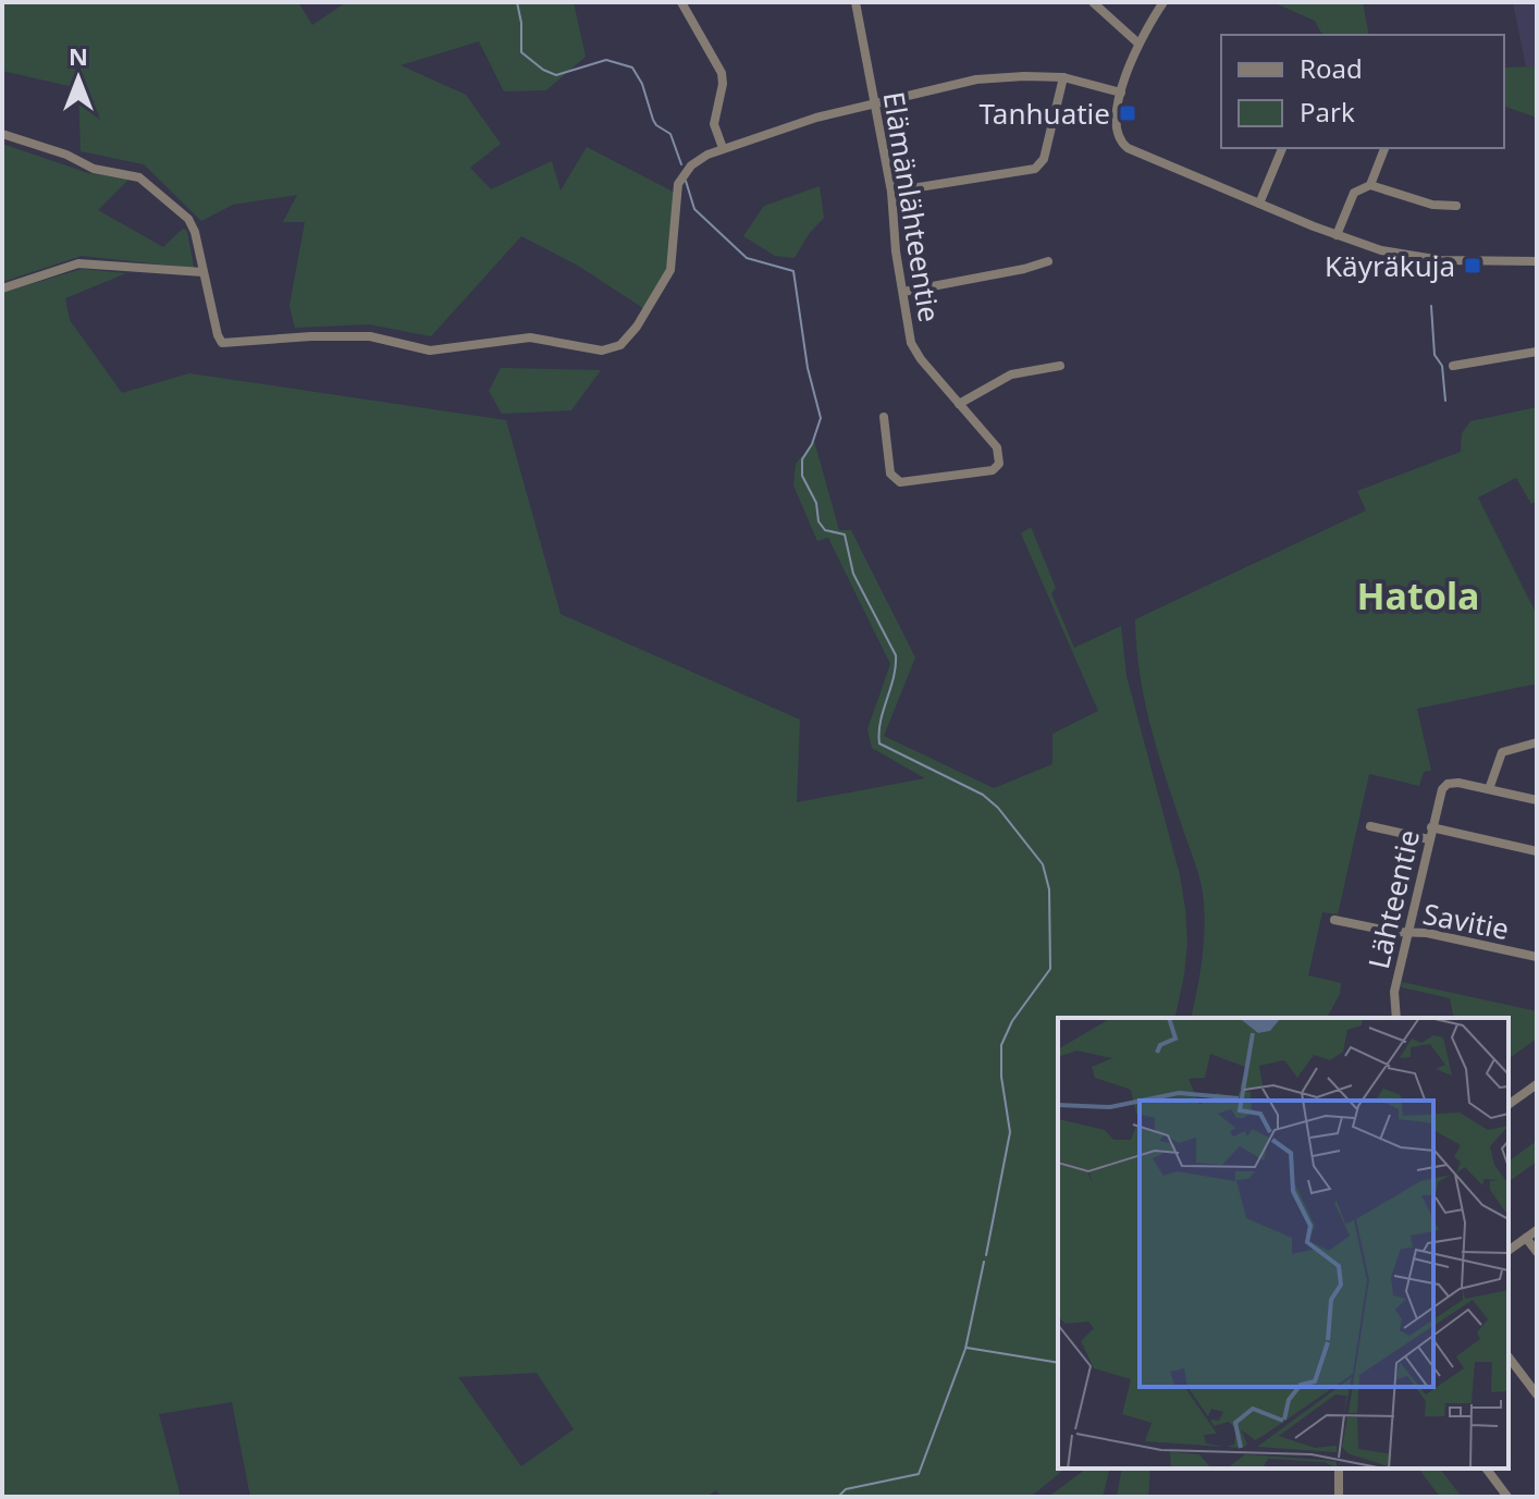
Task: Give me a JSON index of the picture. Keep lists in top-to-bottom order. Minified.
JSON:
{"streets":{"street":["Elämänlähteentie","Lähteentie","Savitie"]},"crossings":[["Lähteentie","Savitie"]],"districts":["Hatola"],"places":{"transit":["Tanhuatie","Käyräkuja"]},"legend":["Road","Park"],"north":"top"}
